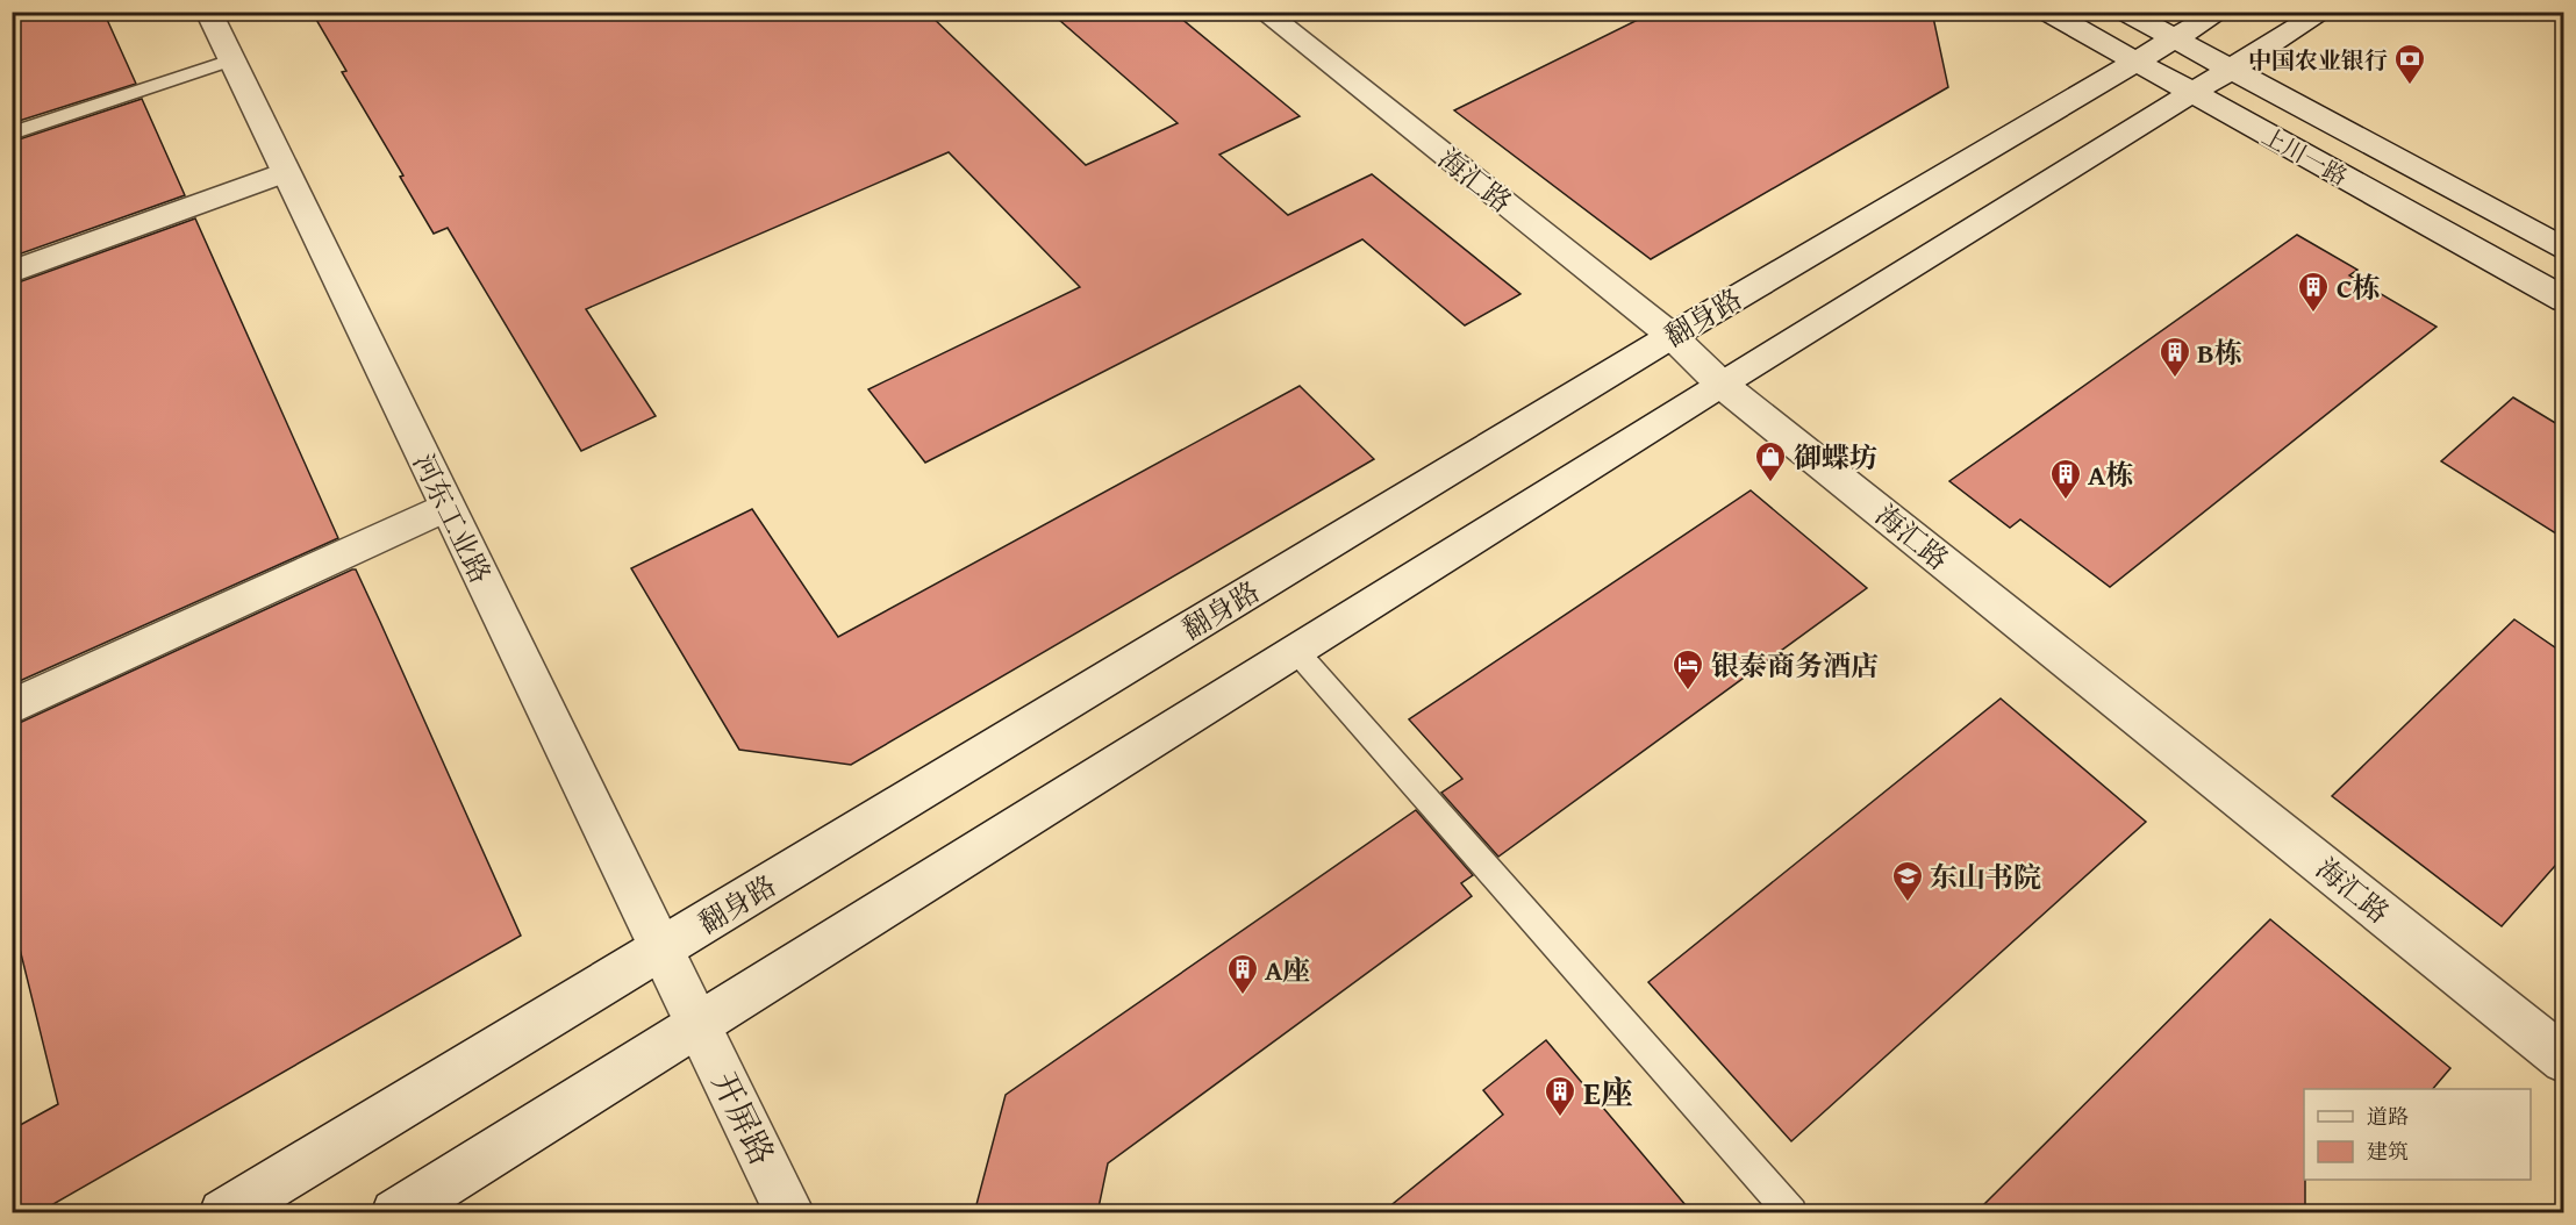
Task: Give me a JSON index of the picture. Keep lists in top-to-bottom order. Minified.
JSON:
{"streets":{"main road":["上川一路","海汇路","翻身路","河东工业路","开屏路"]},"crossings":[["上川一路","翻身路"],["海汇路","翻身路"],["翻身路","河东工业路"],["河东工业路","开屏路"]],"places":{"bank":["中国农业银行"],"building":["C栋","B栋","A栋","A座","E座"],"shop":["御蝶坊"],"hotel":["银泰商务酒店"],"school or university":["东山书院"]},"legend":["道路","建筑"]}
